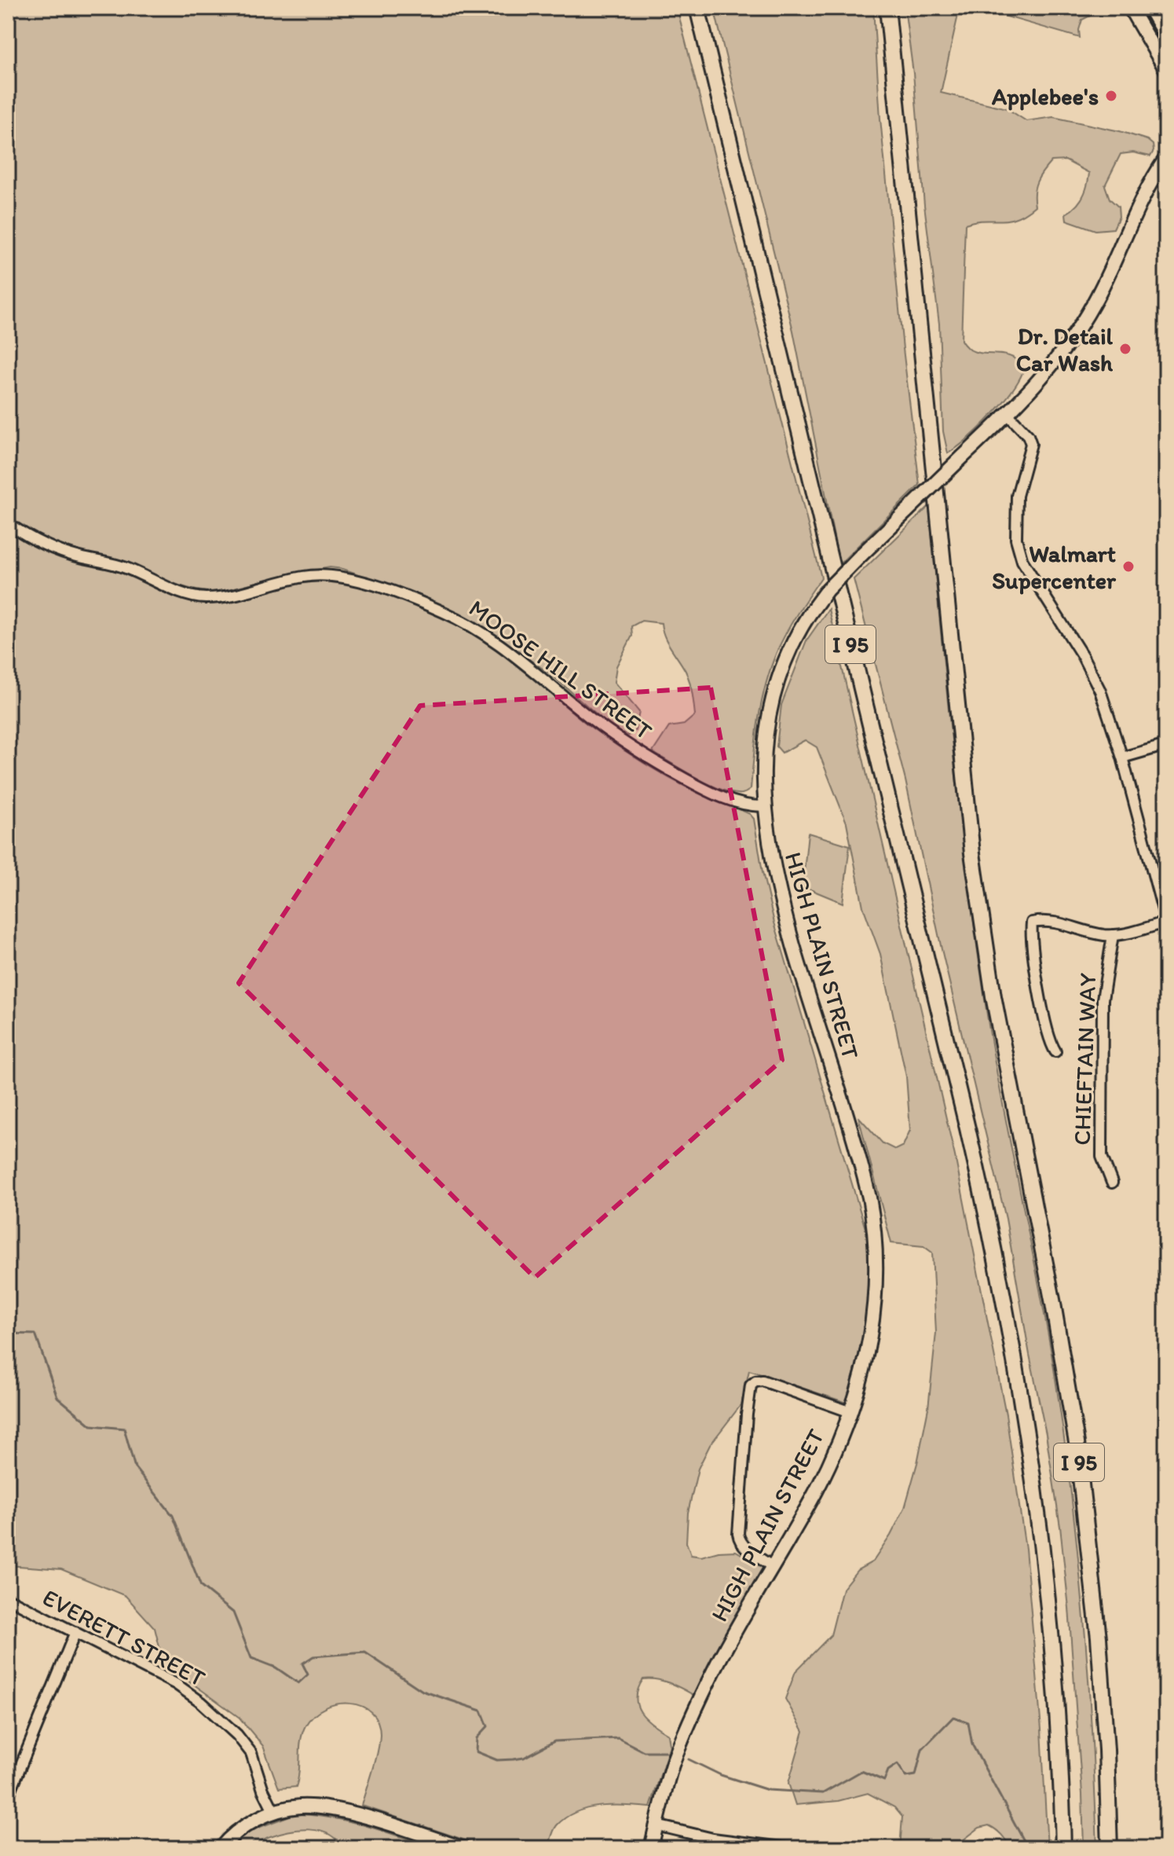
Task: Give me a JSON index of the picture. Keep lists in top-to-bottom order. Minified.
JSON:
{"streets":{"highway":["I 95"],"main road":["HIGH PLAIN STREET"],"street":["MOOSE HILL STREET","CHIEFTAIN WAY","EVERETT STREET"]},"crossings":[["MOOSE HILL STREET","HIGH PLAIN STREET"]],"places":["Applebee's","Dr. Detail Car Wash","Walmart Supercenter"]}
